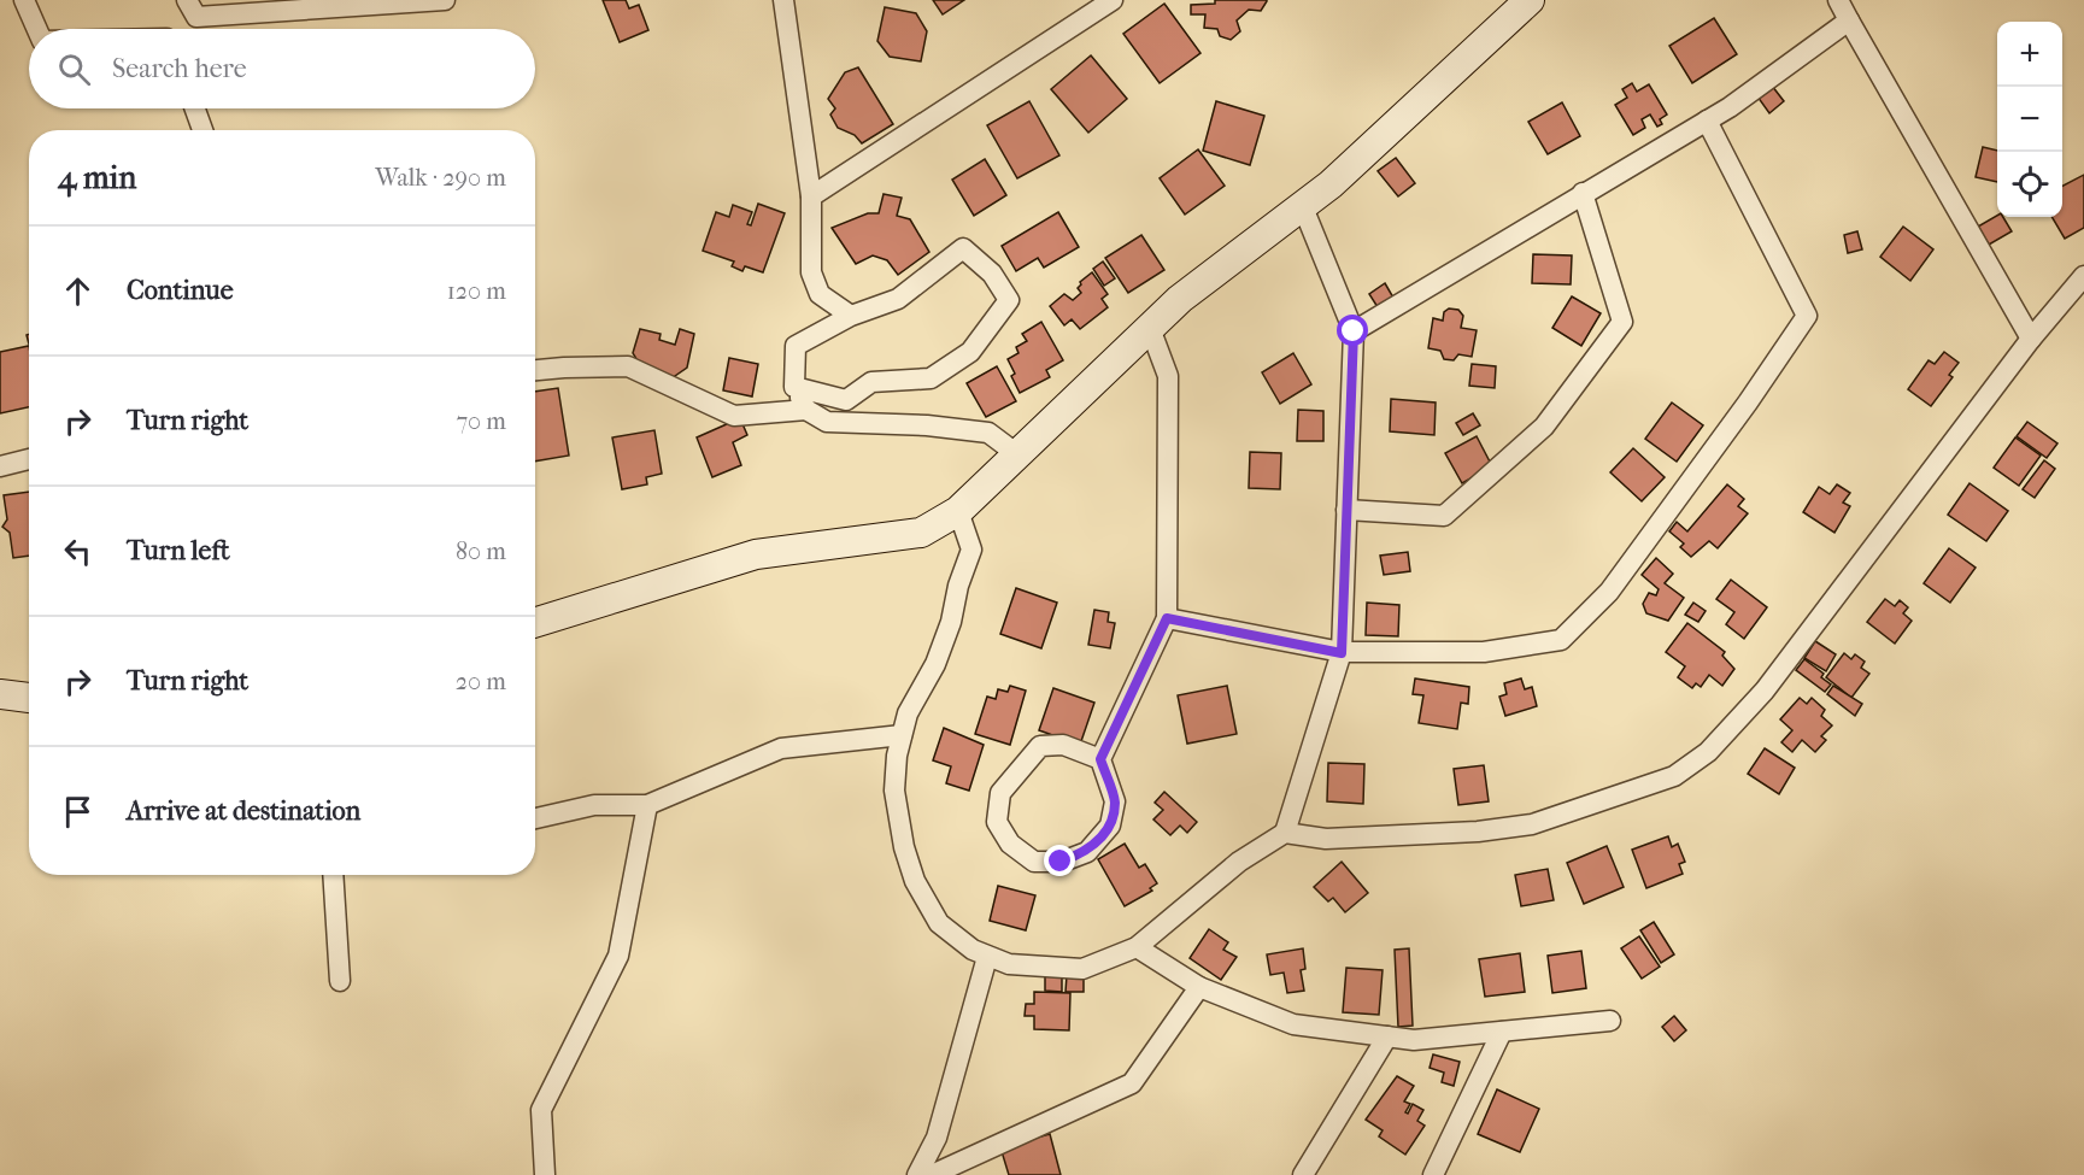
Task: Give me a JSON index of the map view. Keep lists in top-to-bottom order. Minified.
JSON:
{"page":{"map_buttons":["+","−"],"search":"Search here","heading":["4 min","Walk · 290 m"],"list":[["Continue","120 m"],["Turn right","70 m"],["Turn left","80 m"],["Turn right","20 m"],"Arrive at destination"]}}
